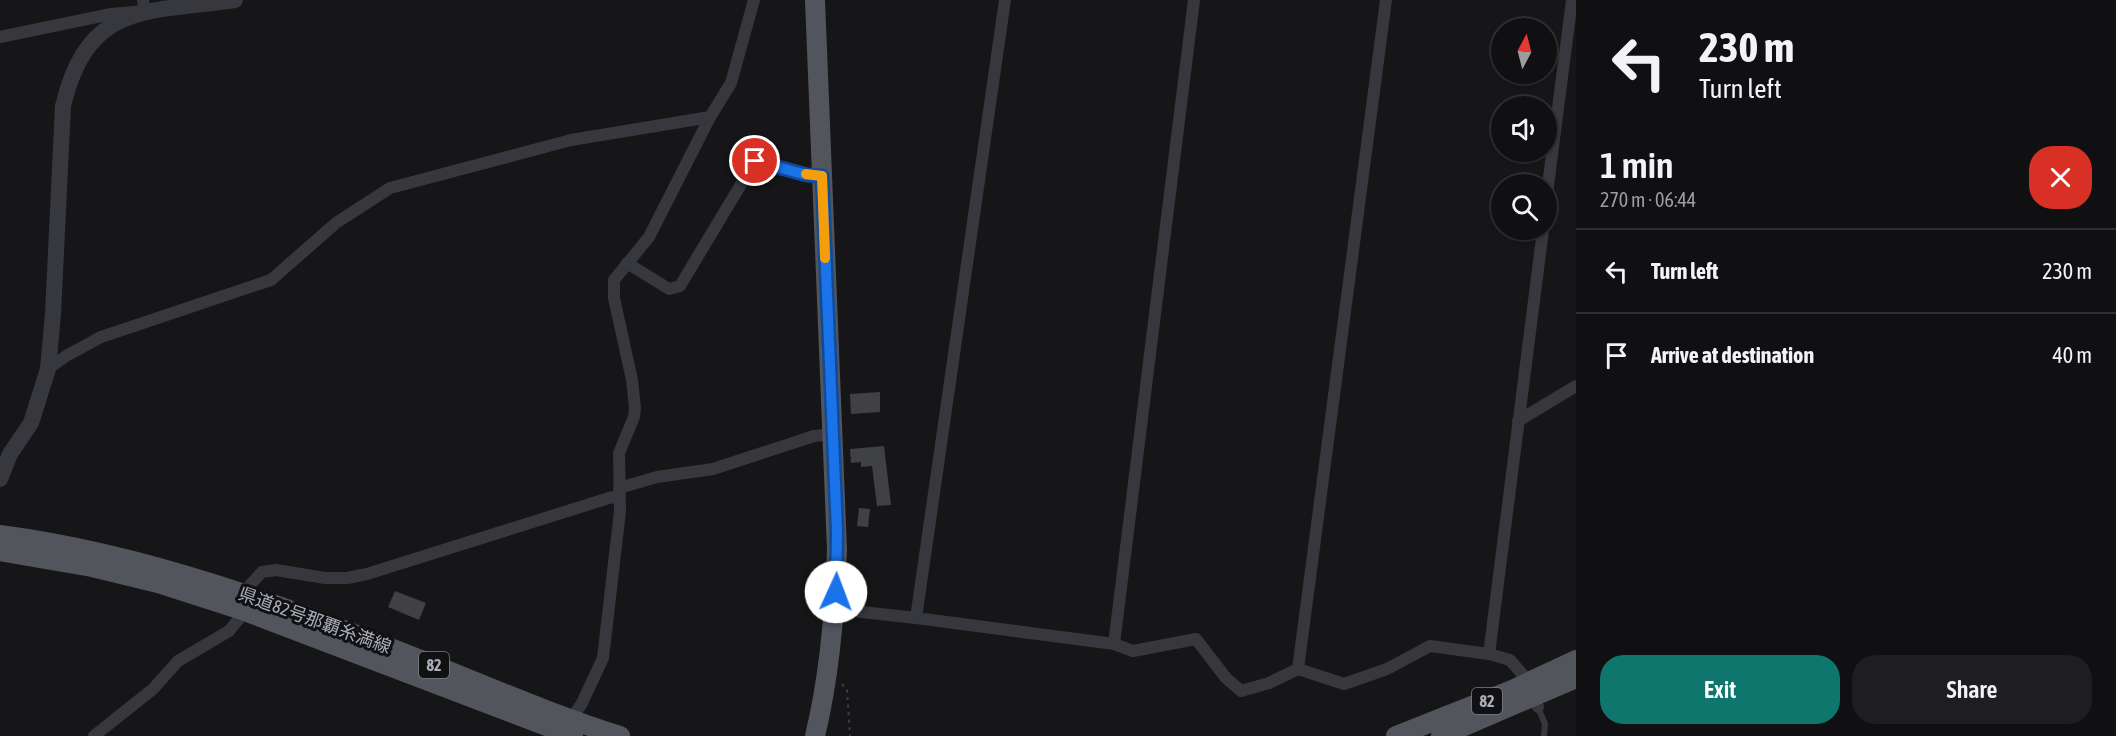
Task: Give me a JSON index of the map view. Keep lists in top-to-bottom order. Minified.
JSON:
{"streets":{"main road":["県道82号那覇糸満線","82"]},"north":"top","page":{"turn":["230 m","Turn left"],"heading":["1 min","270 m · 06:44"],"list":[{"name":"Turn left","value":"230 m"},{"name":"Arrive at destination","value":"40 m"}],"buttons":["Exit","Share"]}}
